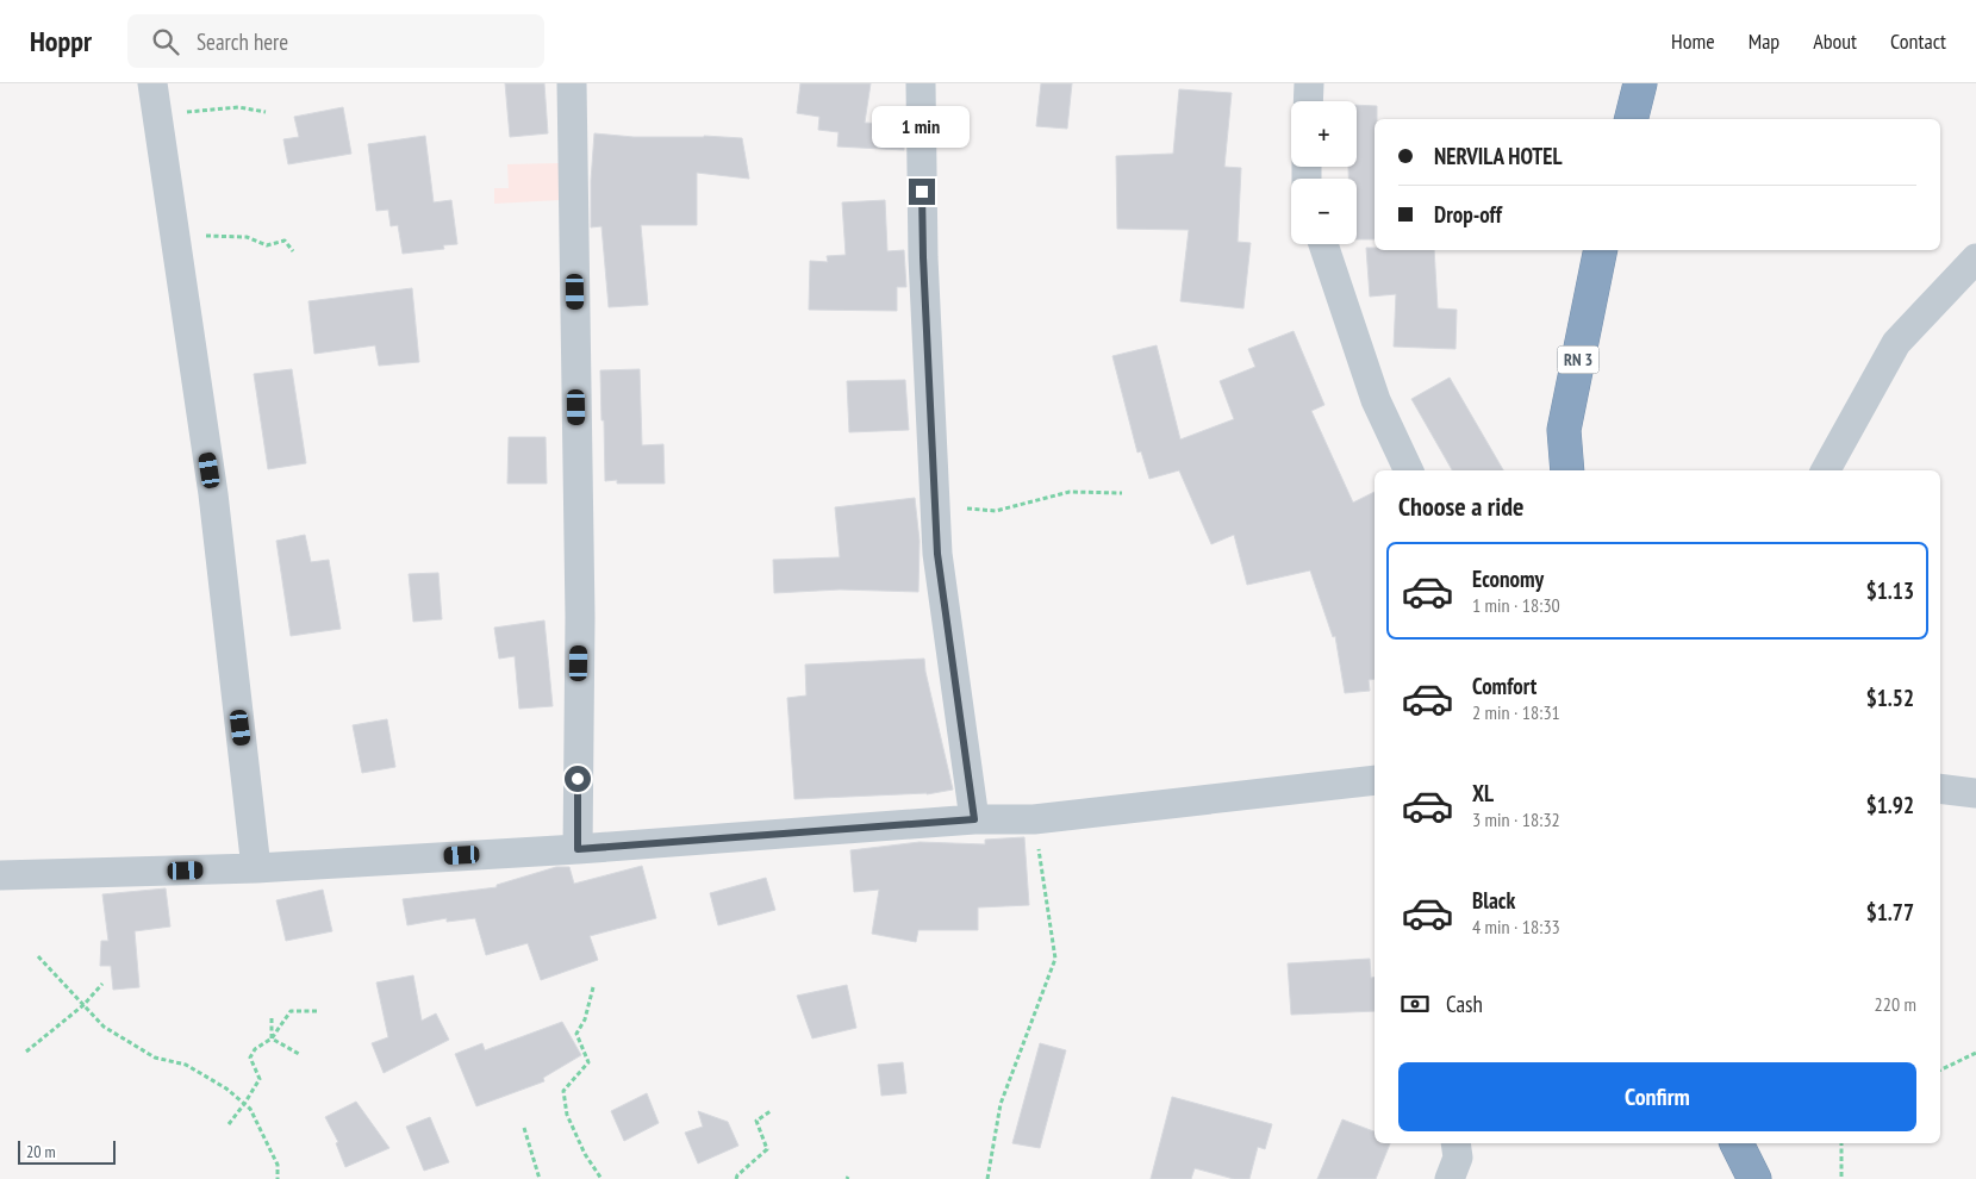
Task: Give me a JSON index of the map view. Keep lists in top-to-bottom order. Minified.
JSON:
{"streets":{"highway":["RN 3"]},"scale_bar":"20 m","page":{"header":"Hoppr","search":"Search here","nav":["Home","Map","About","Contact"],"map_buttons":["+","−"],"bubble":"1 min","banner":["NERVILA HOTEL","Drop-off"],"heading":"Choose a ride","list":[{"name":"Economy","note":"1 min · 18:30","value":"$1.13"},{"name":"Comfort","note":"2 min · 18:31","value":"$1.52"},{"name":"XL","note":"3 min · 18:32","value":"$1.92"},{"name":"Black","note":"4 min · 18:33","value":"$1.77"}],"pay":["Cash","220 m"],"buttons":"Confirm","scale":"20 m"}}
